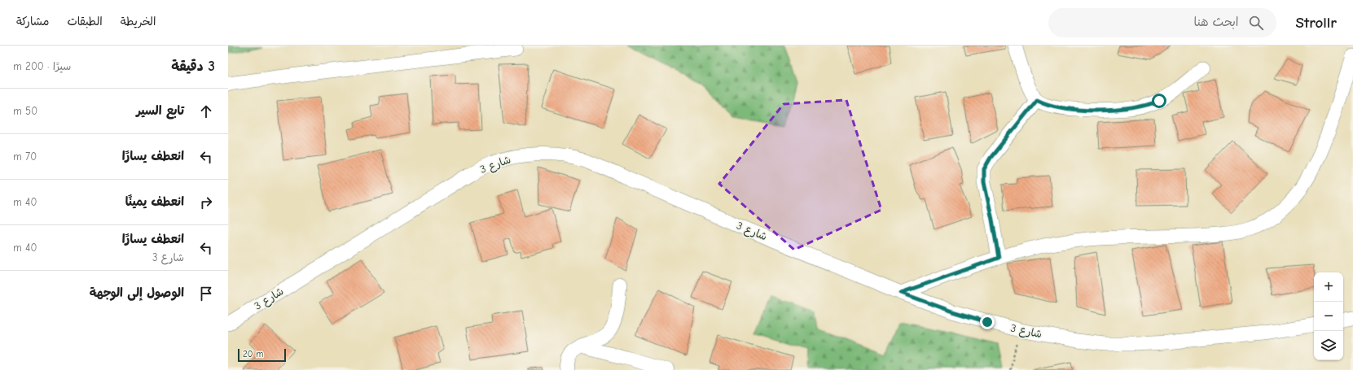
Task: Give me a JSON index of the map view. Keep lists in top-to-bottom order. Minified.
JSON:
{"streets":{"street":["شارع 3"]},"scale_bar":"20 m","page":{"header":"Strollr","search":"ابحث هنا","nav":["الخريطة","الطبقات","مشاركة"],"heading":["3 دقيقة","سيرًا · 200 m"],"list":[["تابع السير","50 m"],["انعطف يسارًا","70 m"],["انعطف يمينًا","40 m"],["انعطف يسارًا","شارع 3","40 m"],"الوصول إلى الوجهة"],"map_buttons":["+","−"],"scale":"20 m"}}
